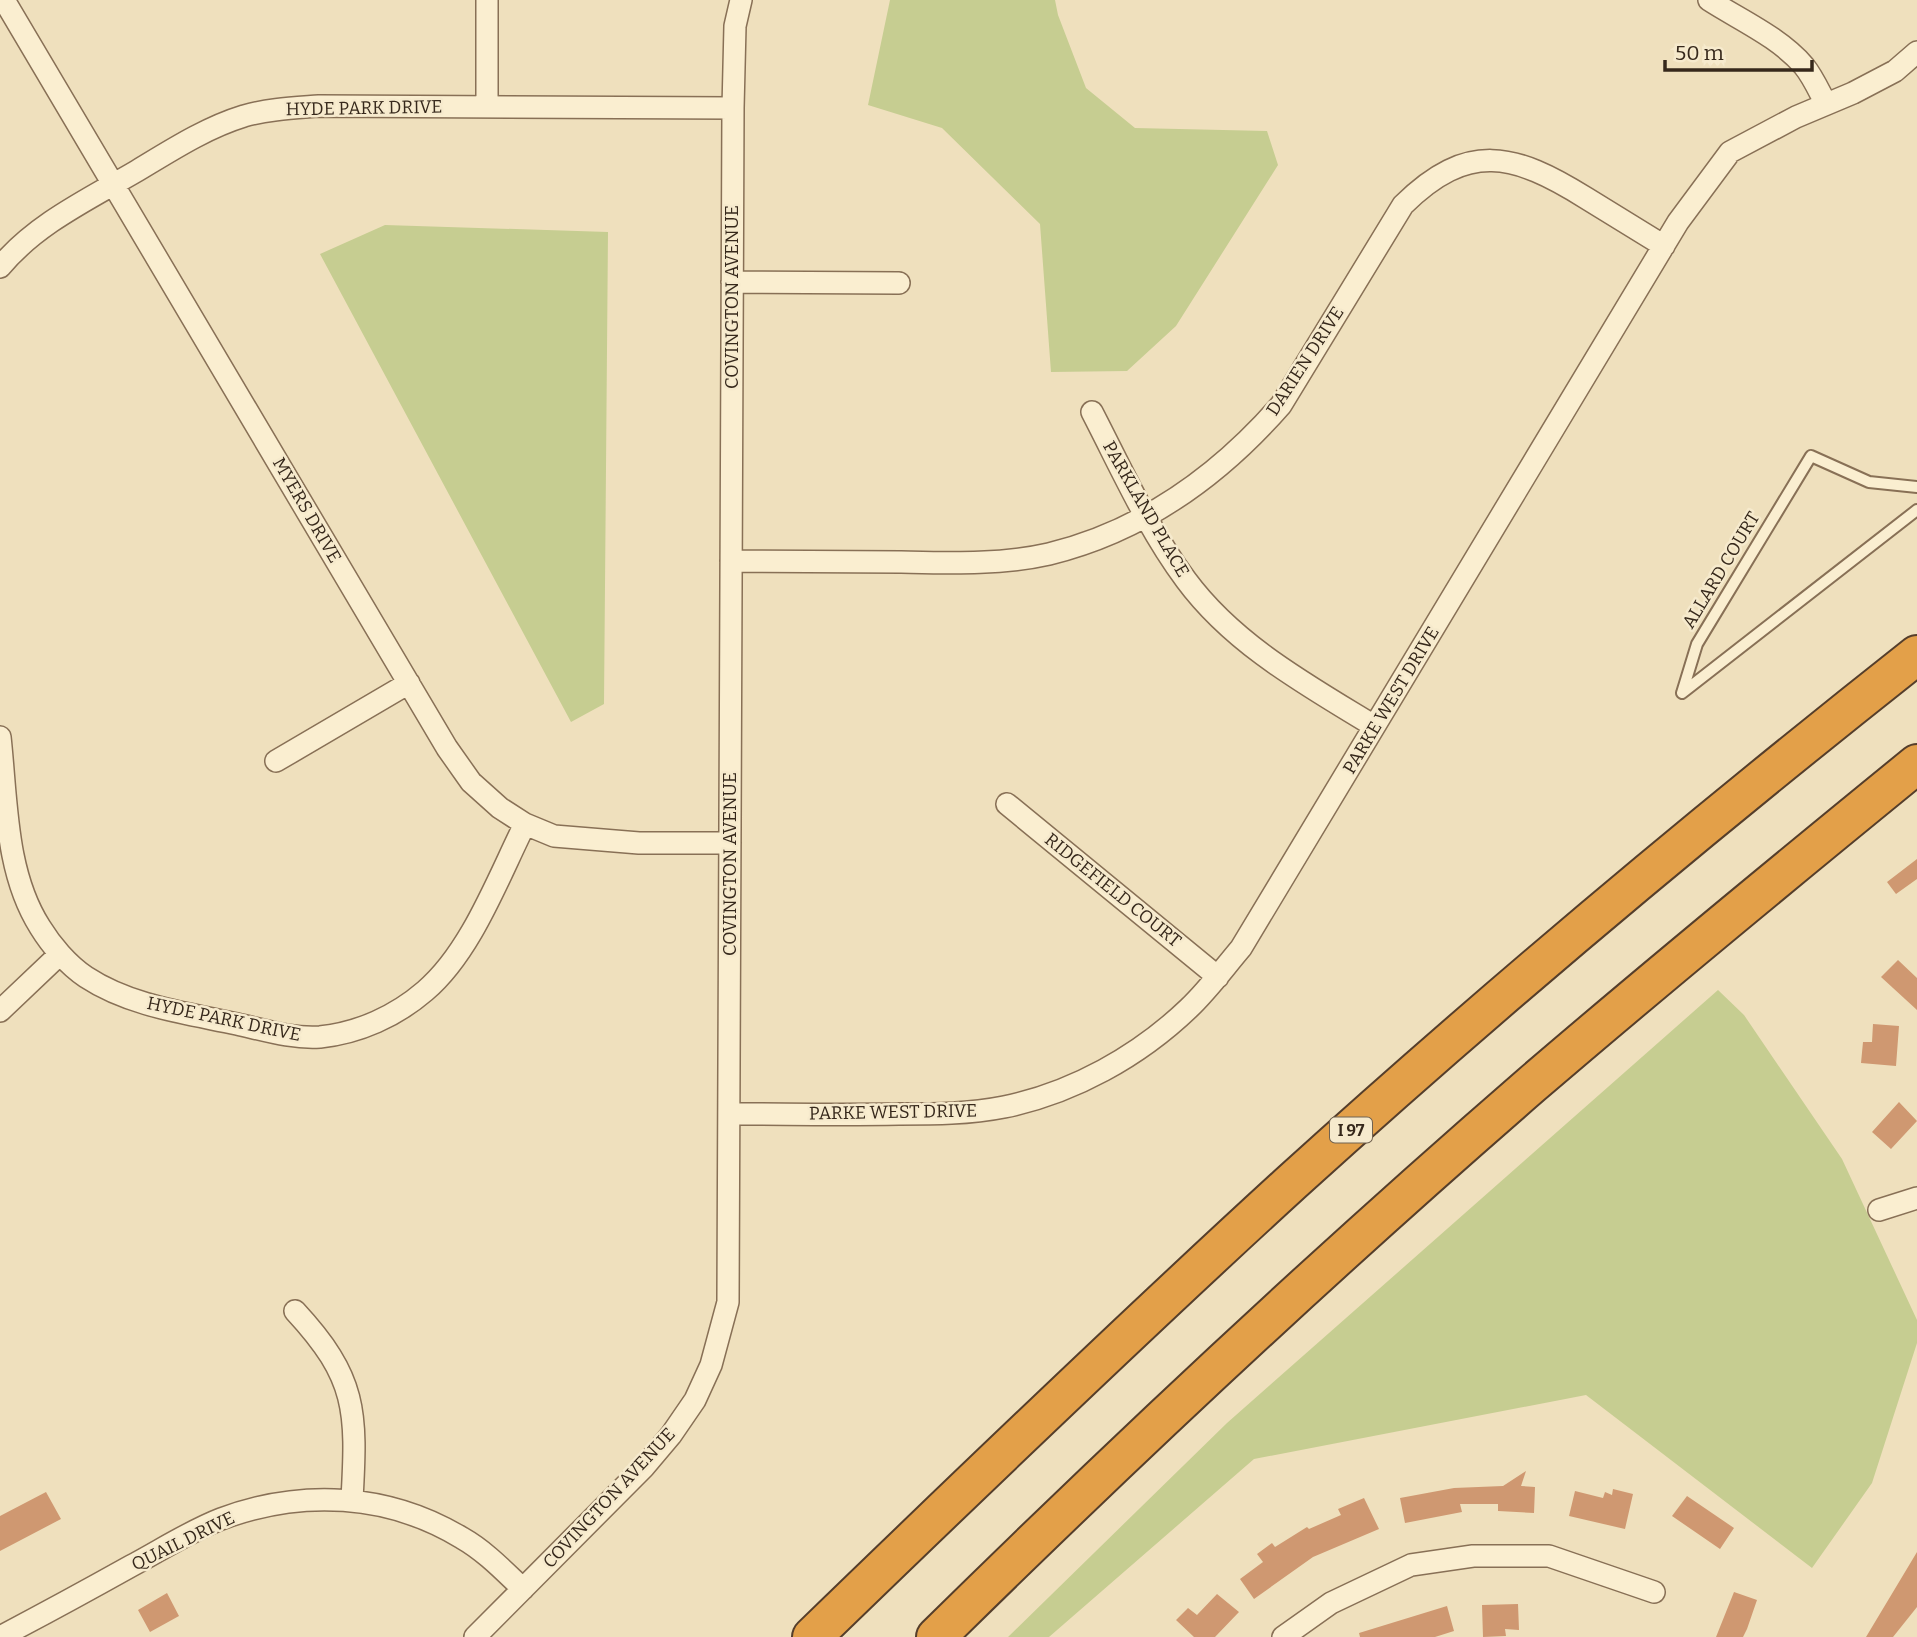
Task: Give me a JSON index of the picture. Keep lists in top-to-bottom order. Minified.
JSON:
{"streets":{"highway":["I 97"],"street":["HYDE PARK DRIVE","COVINGTON AVENUE","DARIEN DRIVE","PARKLAND PLACE","MYERS DRIVE","PARKE WEST DRIVE","RIDGEFIELD COURT","QUAIL DRIVE"],"lane":["ALLARD COURT"]},"crossings":[["HYDE PARK DRIVE","COVINGTON AVENUE"],["HYDE PARK DRIVE","MYERS DRIVE"],["COVINGTON AVENUE","DARIEN DRIVE"],["COVINGTON AVENUE","MYERS DRIVE"],["COVINGTON AVENUE","PARKE WEST DRIVE"],["COVINGTON AVENUE","QUAIL DRIVE"],["DARIEN DRIVE","PARKLAND PLACE"],["DARIEN DRIVE","PARKE WEST DRIVE"],["PARKLAND PLACE","PARKE WEST DRIVE"],["PARKE WEST DRIVE","RIDGEFIELD COURT"]],"scale_bar":"50 m"}
